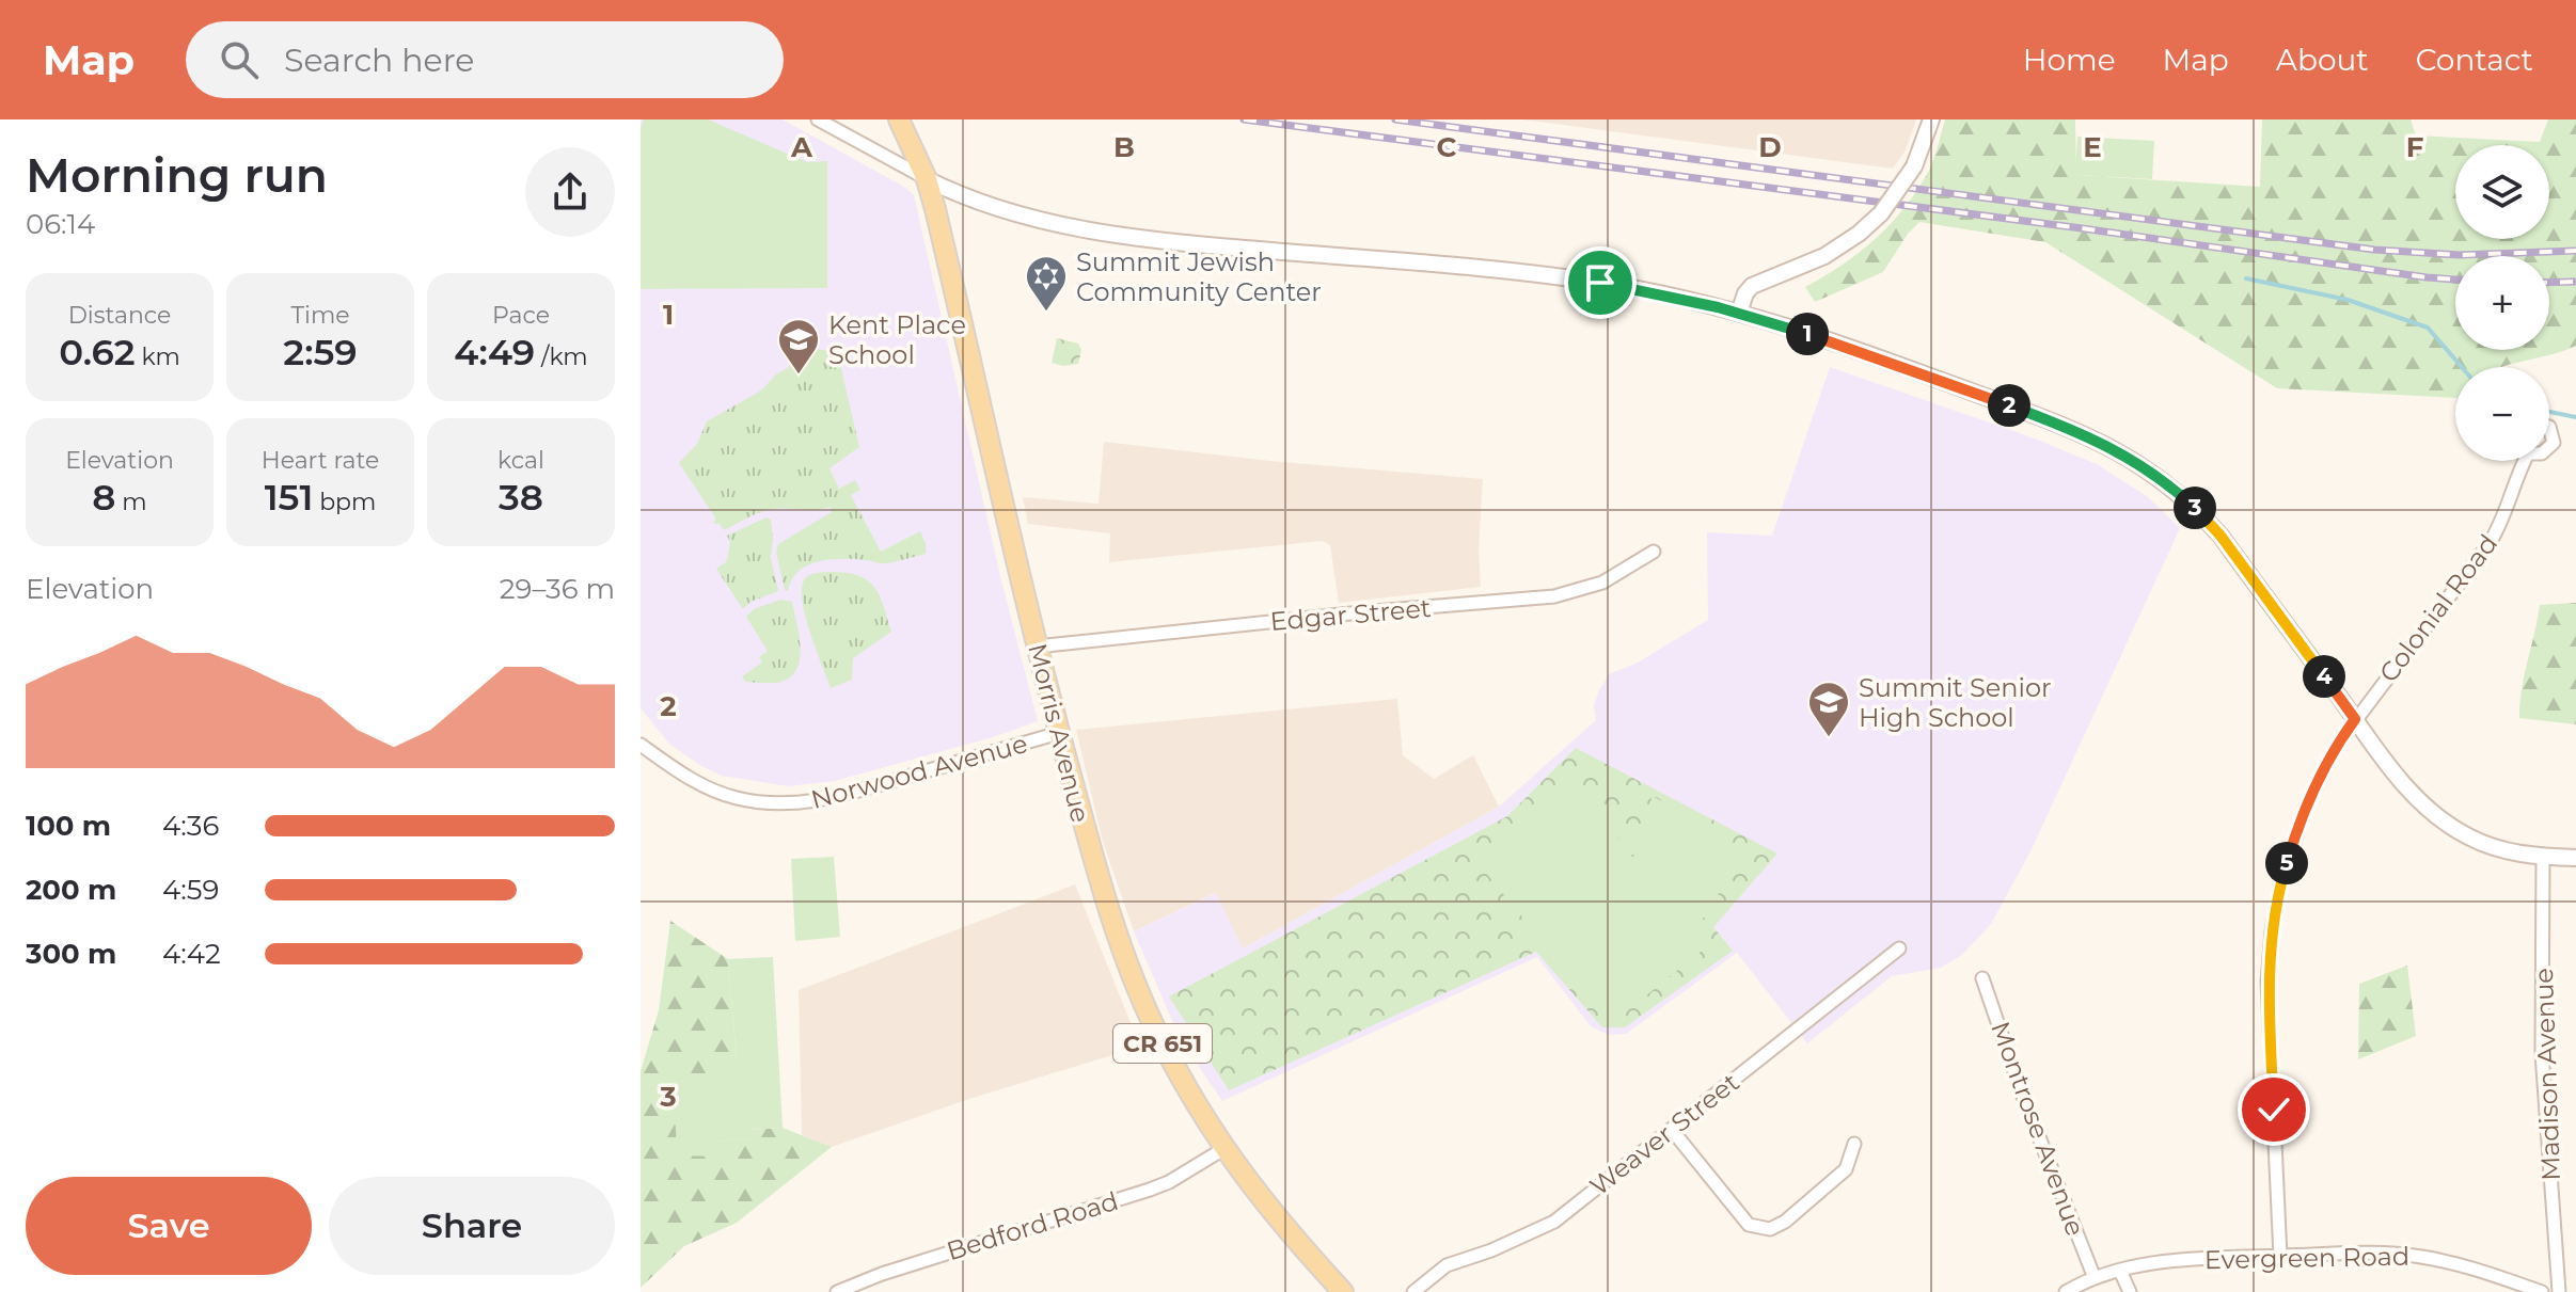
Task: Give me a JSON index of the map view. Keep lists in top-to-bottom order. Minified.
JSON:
{"streets":{"main road":["Morris Avenue","CR 651"],"street":["Colonial Road","Edgar Street","Norwood Avenue","Madison Avenue","Montrose Avenue","Weaver Street","Bedford Road","Evergreen Road"]},"crossings":[["Colonial Road","Evergreen Road"],["Edgar Street","Morris Avenue"],["Morris Avenue","Norwood Avenue"],["Morris Avenue","Bedford Road"],["Montrose Avenue","Evergreen Road"]],"places":{"synagogue":["Summit Jewish Community Center"],"school or university":["Kent Place School","Summit Senior High School"]},"page":{"header":"Map","search":"Search here","nav":["Home","Map","About","Contact"],"heading":["Morning run","06:14"],"map_buttons":["+","−"],"stats":[["Distance","0.62 km"],["Time","2:59"],["Pace","4:49 /km"],["Elevation","8 m"],["Heart rate","151 bpm"],["kcal","38"]],"pins":["1","2","3","4","5"],"chart":["Elevation","29–36 m"],"list":[{"name":"100 m","note":"4:36"},{"name":"200 m","note":"4:59"},{"name":"300 m","note":"4:42"}],"buttons":["Save","Share"]},"grid":{"columns":["A","B","C","D","E","F"],"rows":["1","2","3"]}}
